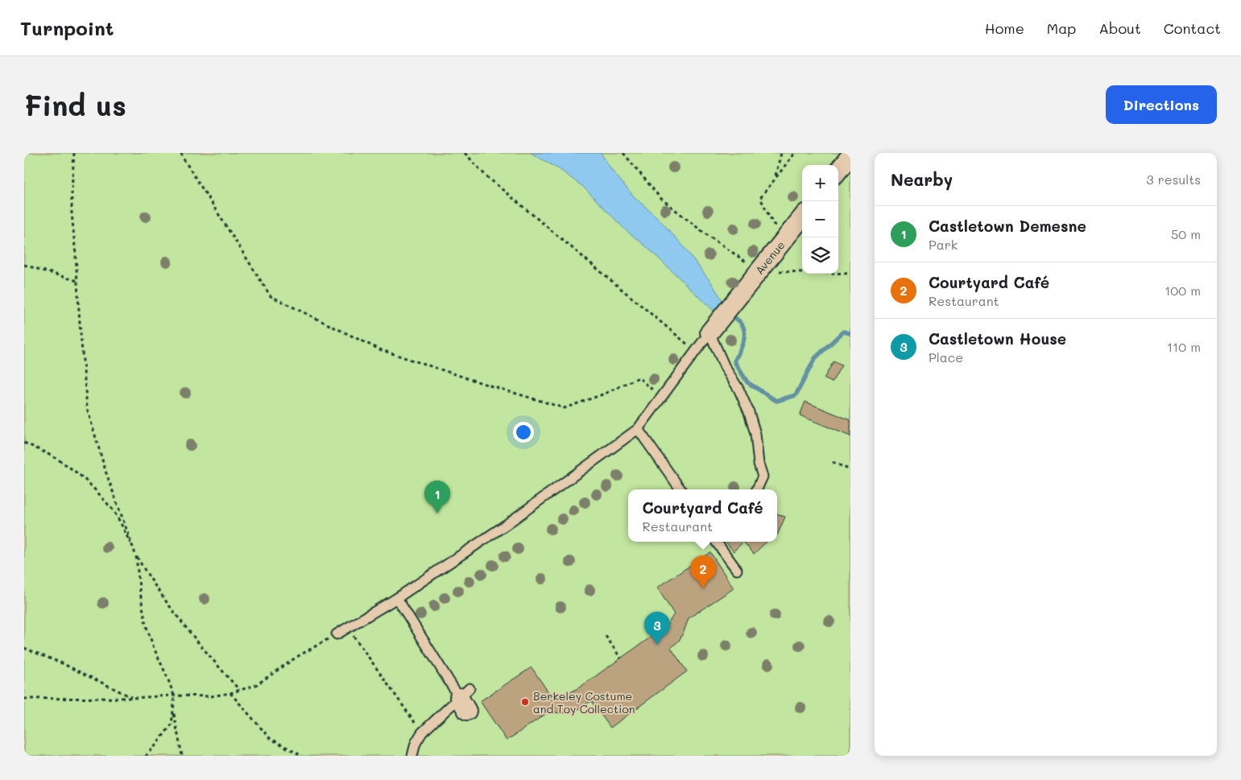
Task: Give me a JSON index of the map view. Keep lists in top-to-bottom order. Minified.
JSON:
{"streets":{"street":["Avenue"]},"places":["Berkeley Costume and Toy Collection"],"page":{"header":"Turnpoint","nav":["Home","Map","About","Contact"],"buttons":"Directions","title":"Find us","heading":["Nearby","3 results"],"map_buttons":["+","−"],"list":[{"mark":"1","name":"Castletown Demesne","note":"Park","value":"50 m"},{"mark":"2","name":"Courtyard Café","note":"Restaurant","value":"100 m"},{"mark":"3","name":"Castletown House","note":"Place","value":"110 m"}],"pins":["1","2","3"],"popup":["Courtyard Café","Restaurant"]}}
